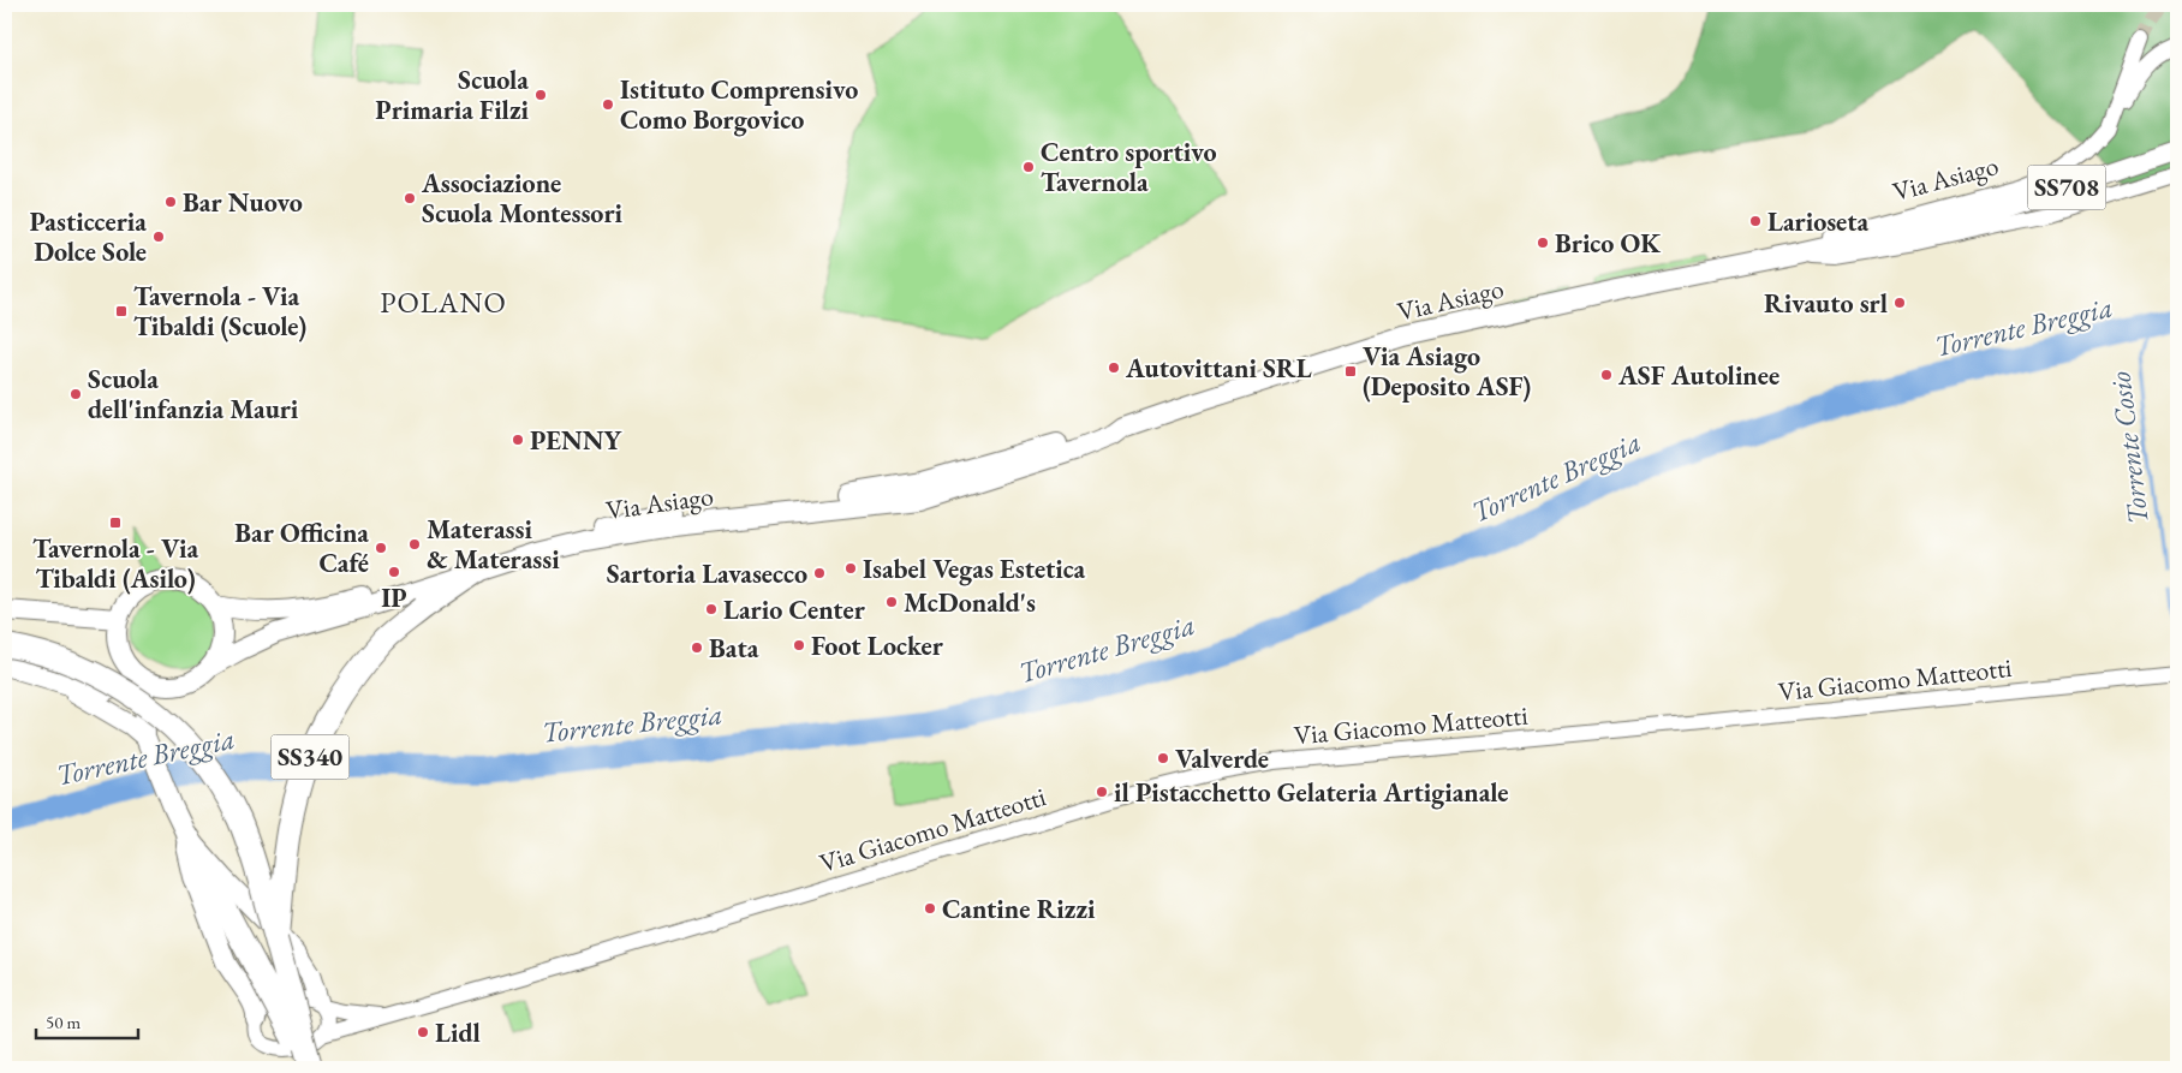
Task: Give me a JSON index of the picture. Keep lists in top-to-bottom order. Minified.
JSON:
{"streets":{"highway":["SS340"],"main road":["Via Asiago","SS708"],"street":["Via Giacomo Matteotti"]},"crossings":[["Via Asiago","SS708"],["Via Asiago","SS340"]],"districts":["POLANO"],"water":["Torrente Breggia","Torrente Cosio"],"places":{"other":["Scuola Primaria Filzi","Istituto Comprensivo Como Borgovico","Centro sportivo Tavernola","Associazione Scuola Montessori","Bar Nuovo","Larioseta","Pasticceria Dolce Sole","Brico OK","Rivauto srl","Autovittani SRL","ASF Autolinee","Scuola dell'infanzia Mauri","PENNY","Materassi & Materassi","Bar Officina Café","Isabel Vegas Estetica","IP","Sartoria Lavasecco","McDonald's","Lario Center","Foot Locker","Bata","Valverde","il Pistacchetto Gelateria Artigianale","Cantine Rizzi","Lidl"],"transit":["Tavernola - Via Tibaldi (Scuole)","Via Asiago (Deposito ASF)","Tavernola - Via Tibaldi (Asilo)"]},"scale_bar":"50 m"}
